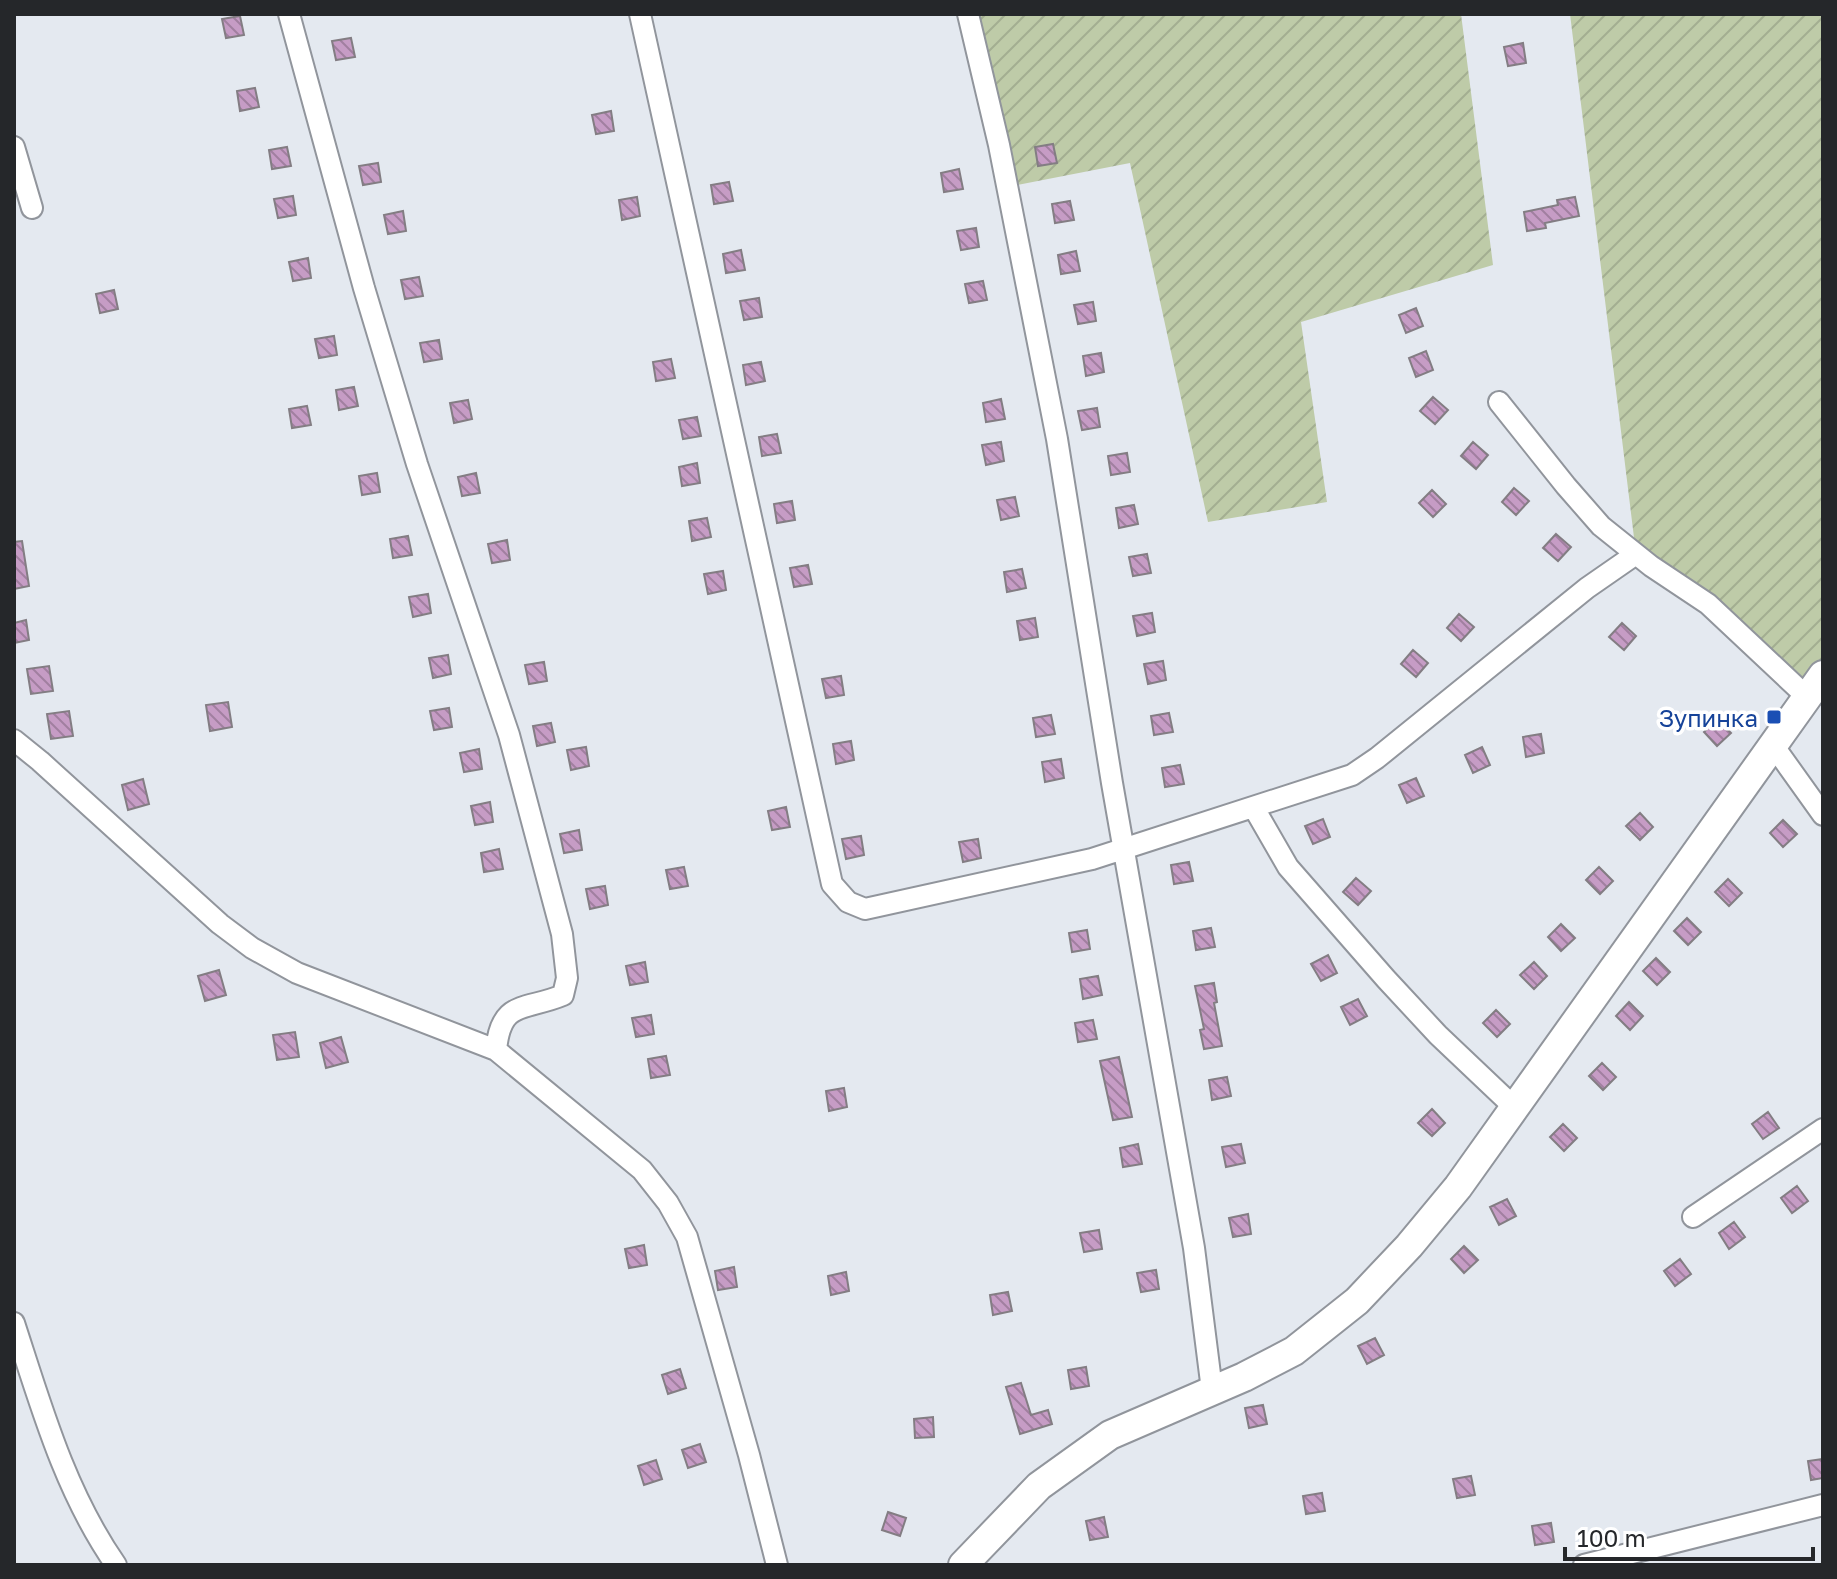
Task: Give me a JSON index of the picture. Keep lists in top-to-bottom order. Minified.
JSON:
{"places":{"transit":["Зупинка"]},"scale_bar":"100 m"}
